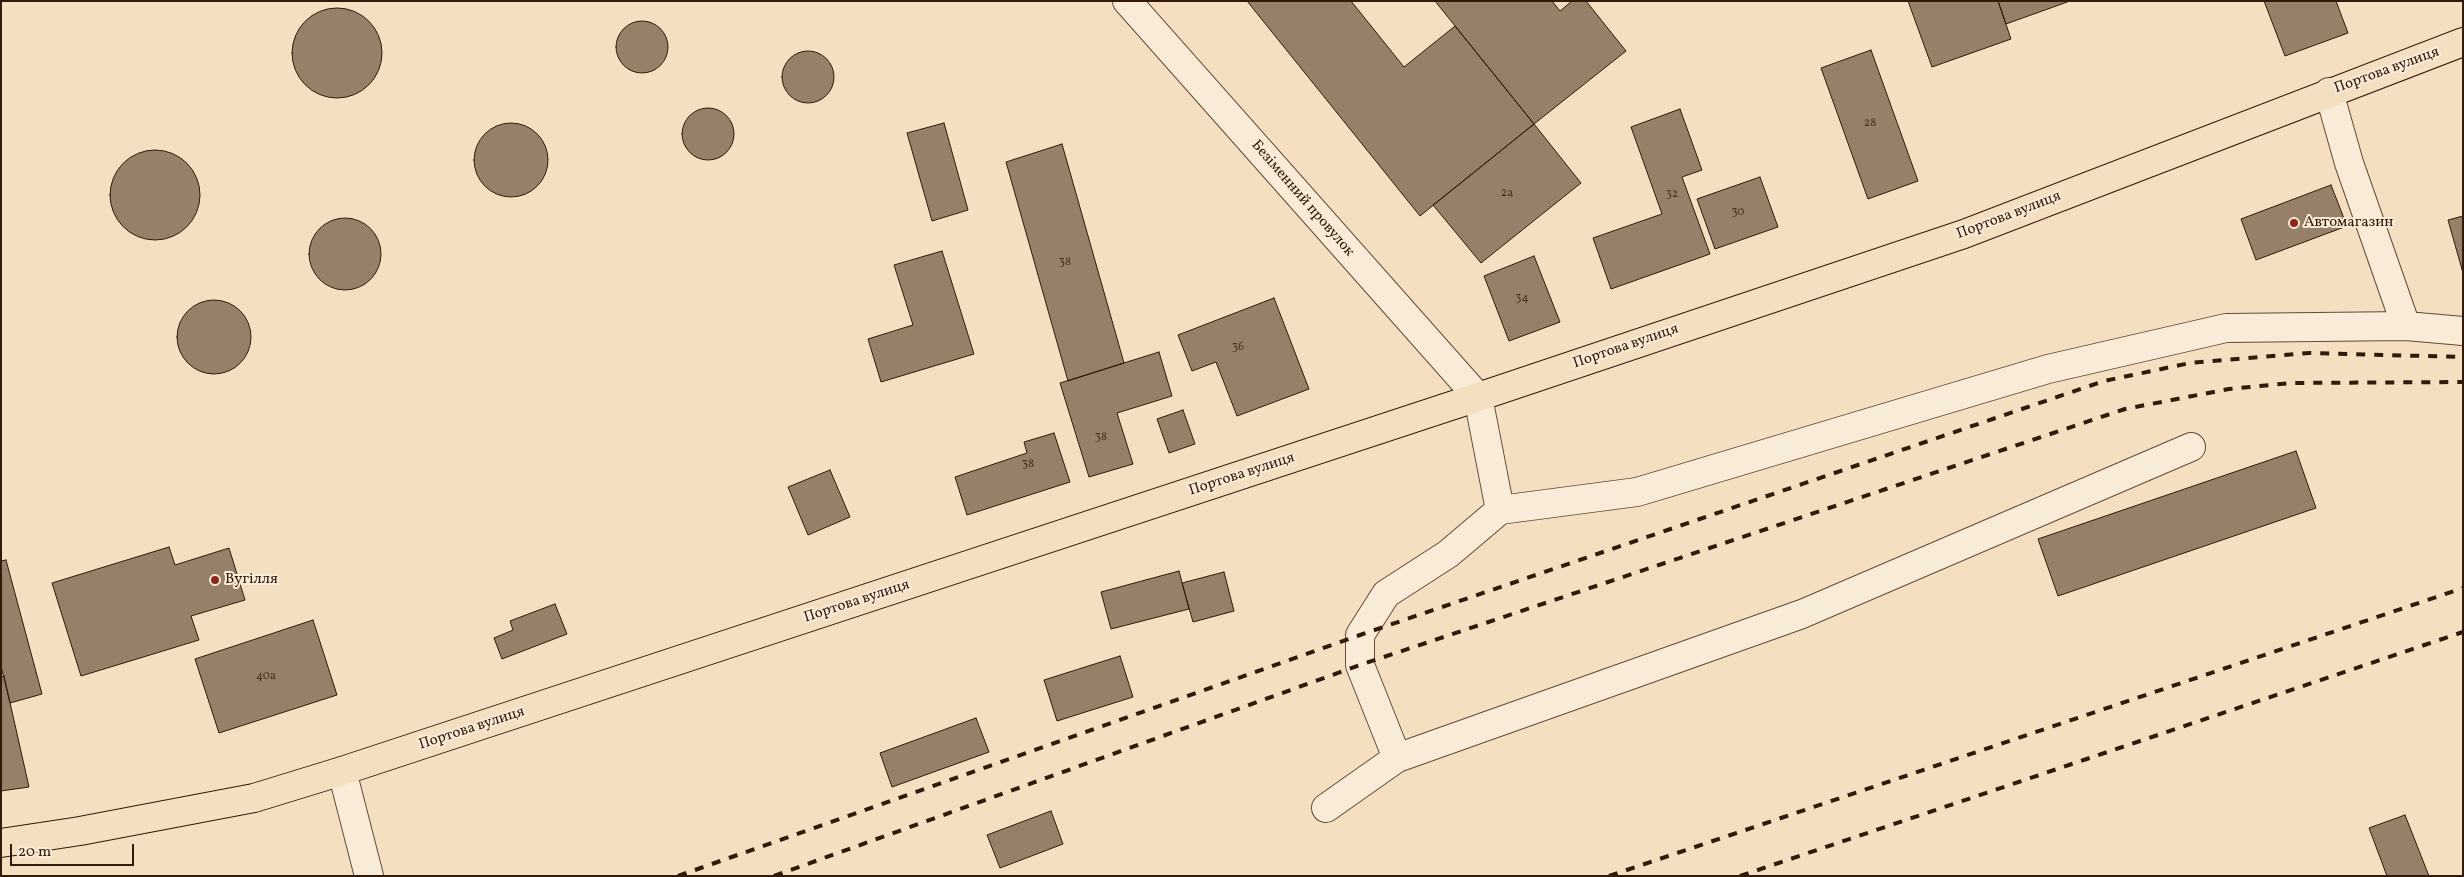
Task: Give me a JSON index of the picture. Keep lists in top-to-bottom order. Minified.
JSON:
{"streets":{"main road":["Портова вулиця"],"street":["Безіменний провулок"]},"crossings":[["Портова вулиця","Безіменний провулок"]],"places":["Автомагазин","Вугілля"],"house_numbers":["28","2а","32","30","38","34","36","38","38","40а"],"scale_bar":"20 m"}
